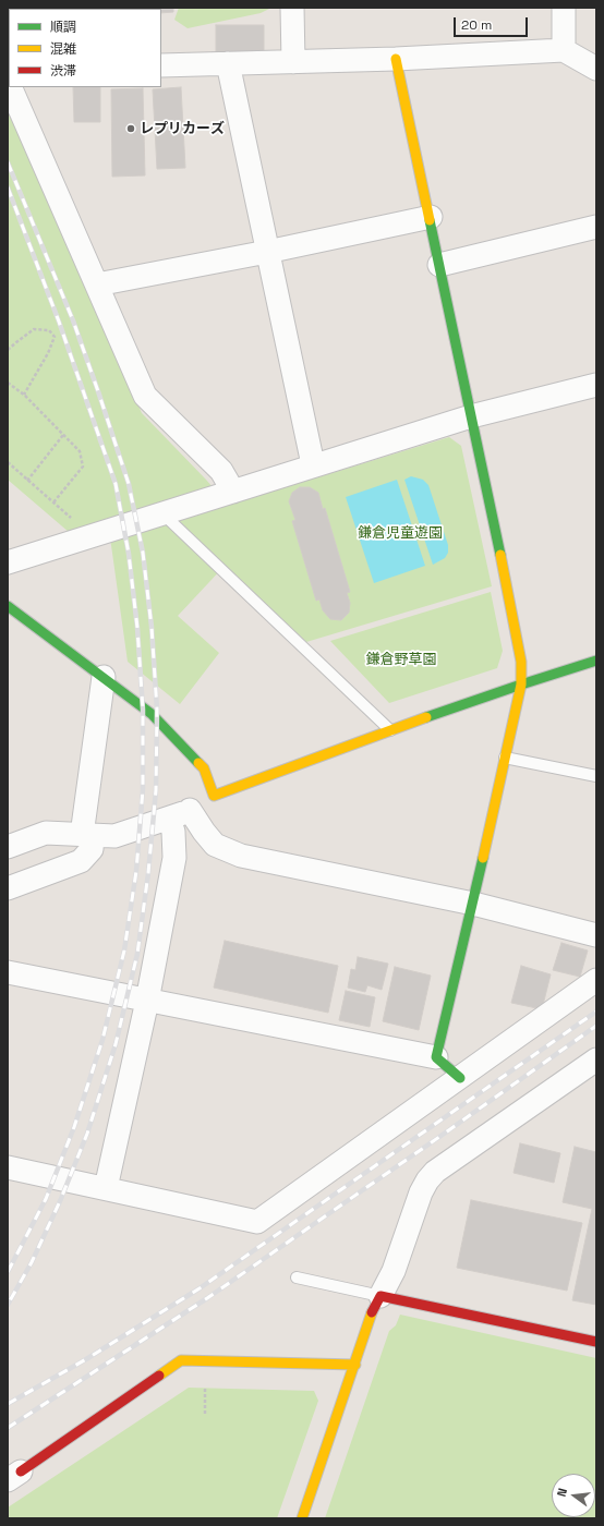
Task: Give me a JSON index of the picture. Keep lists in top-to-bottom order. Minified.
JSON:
{"parks":["鎌倉児童遊園","鎌倉野草園"],"places":["レプリカーズ"],"legend":["順調","混雑","渋滞"],"scale_bar":"20 m","north":"left"}
